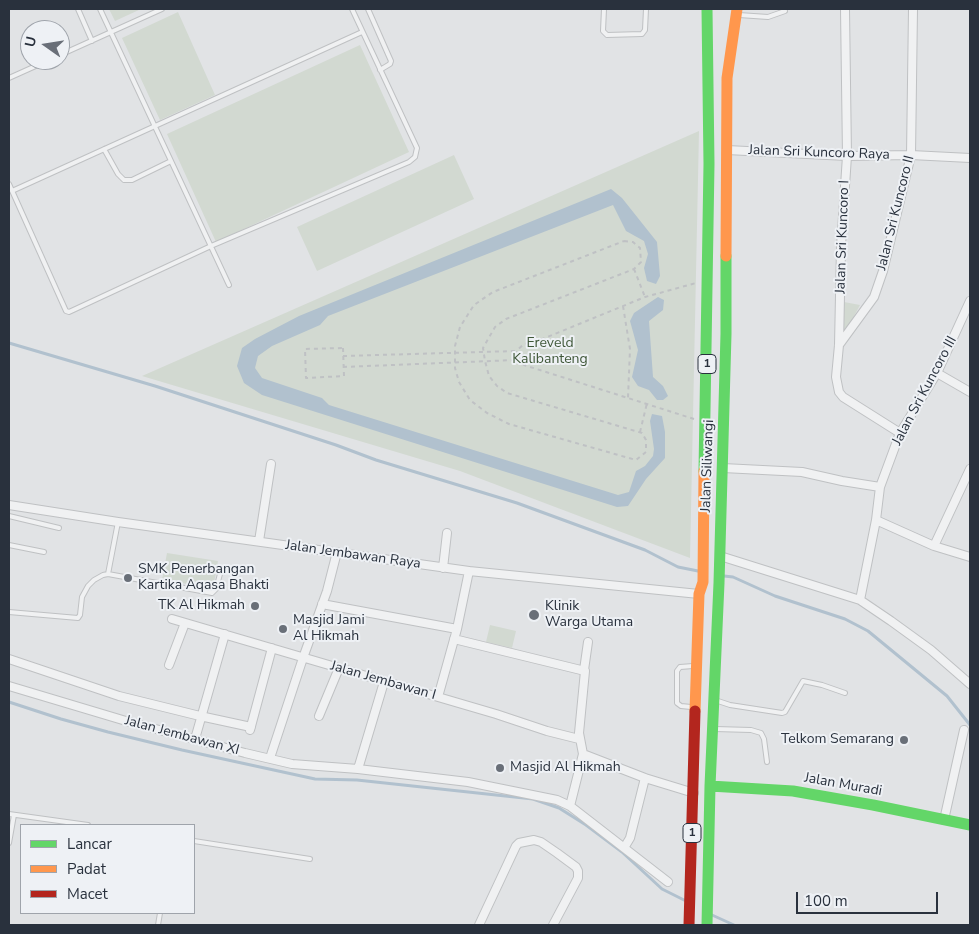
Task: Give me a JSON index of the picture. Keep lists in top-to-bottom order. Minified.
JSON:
{"streets":{"main road":["1","Jalan Siliwangi","Jalan Muradi"],"street":["Jalan Sri Kuncoro Raya","Jalan Sri Kuncoro II","Jalan Sri Kuncoro I","Jalan Sri Kuncoro III","Jalan Jembawan Raya","Jalan Jembawan I","Jalan Jembawan XI"]},"crossings":[["Jalan Sri Kuncoro Raya","Jalan Sri Kuncoro II"],["Jalan Sri Kuncoro Raya","Jalan Sri Kuncoro I"],["Jalan Sri Kuncoro Raya","Jalan Siliwangi"],["Jalan Sri Kuncoro II","Jalan Sri Kuncoro I"],["Jalan Sri Kuncoro I","Jalan Sri Kuncoro III"],["Jalan Siliwangi","Jalan Jembawan Raya"],["Jalan Siliwangi","Jalan Muradi"]],"parks":["Ereveld Kalibanteng"],"places":["SMK Penerbangan Kartika Aqasa Bhakti","TK Al Hikmah","Klinik Warga Utama","Masjid Jami Al Hikmah","Telkom Semarang","Masjid Al Hikmah"],"legend":["Lancar","Padat","Macet"],"scale_bar":"100 m","north":"left"}
